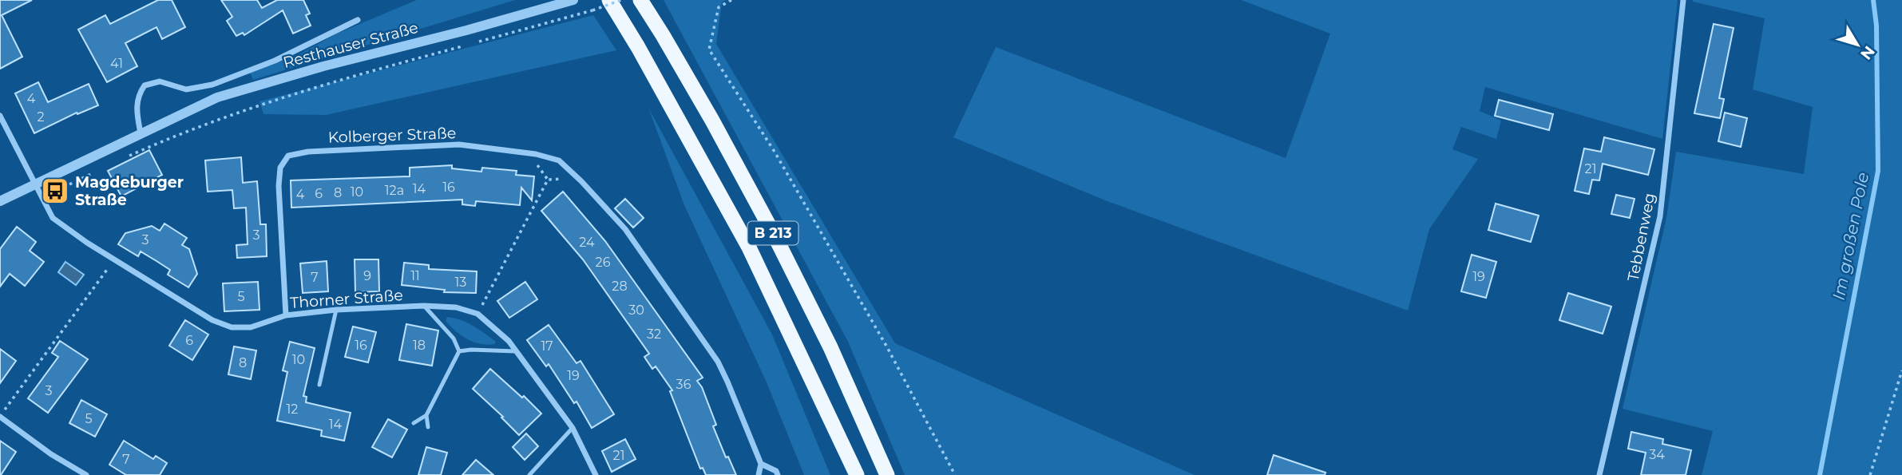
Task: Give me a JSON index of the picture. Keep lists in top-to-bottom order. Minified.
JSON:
{"streets":{"highway":["B 213"],"street":["Resthauser Straße","Kolberger Straße","Tebbenweg","Thorner Straße"]},"crossings":[["Resthauser Straße","Thorner Straße"],["Kolberger Straße","Thorner Straße"]],"water":["Im großen Pole"],"places":{"bus stop":["Magdeburger Straße"]},"house_numbers":["41","4","2","21","16","14","12a","10","8","6","4","3","3","24","26","9","11","19","7","13","28","5","30","32","6","16","18","17","10","8","19","36","3","12","5","14","34","21","7"],"north":"bottom right"}
